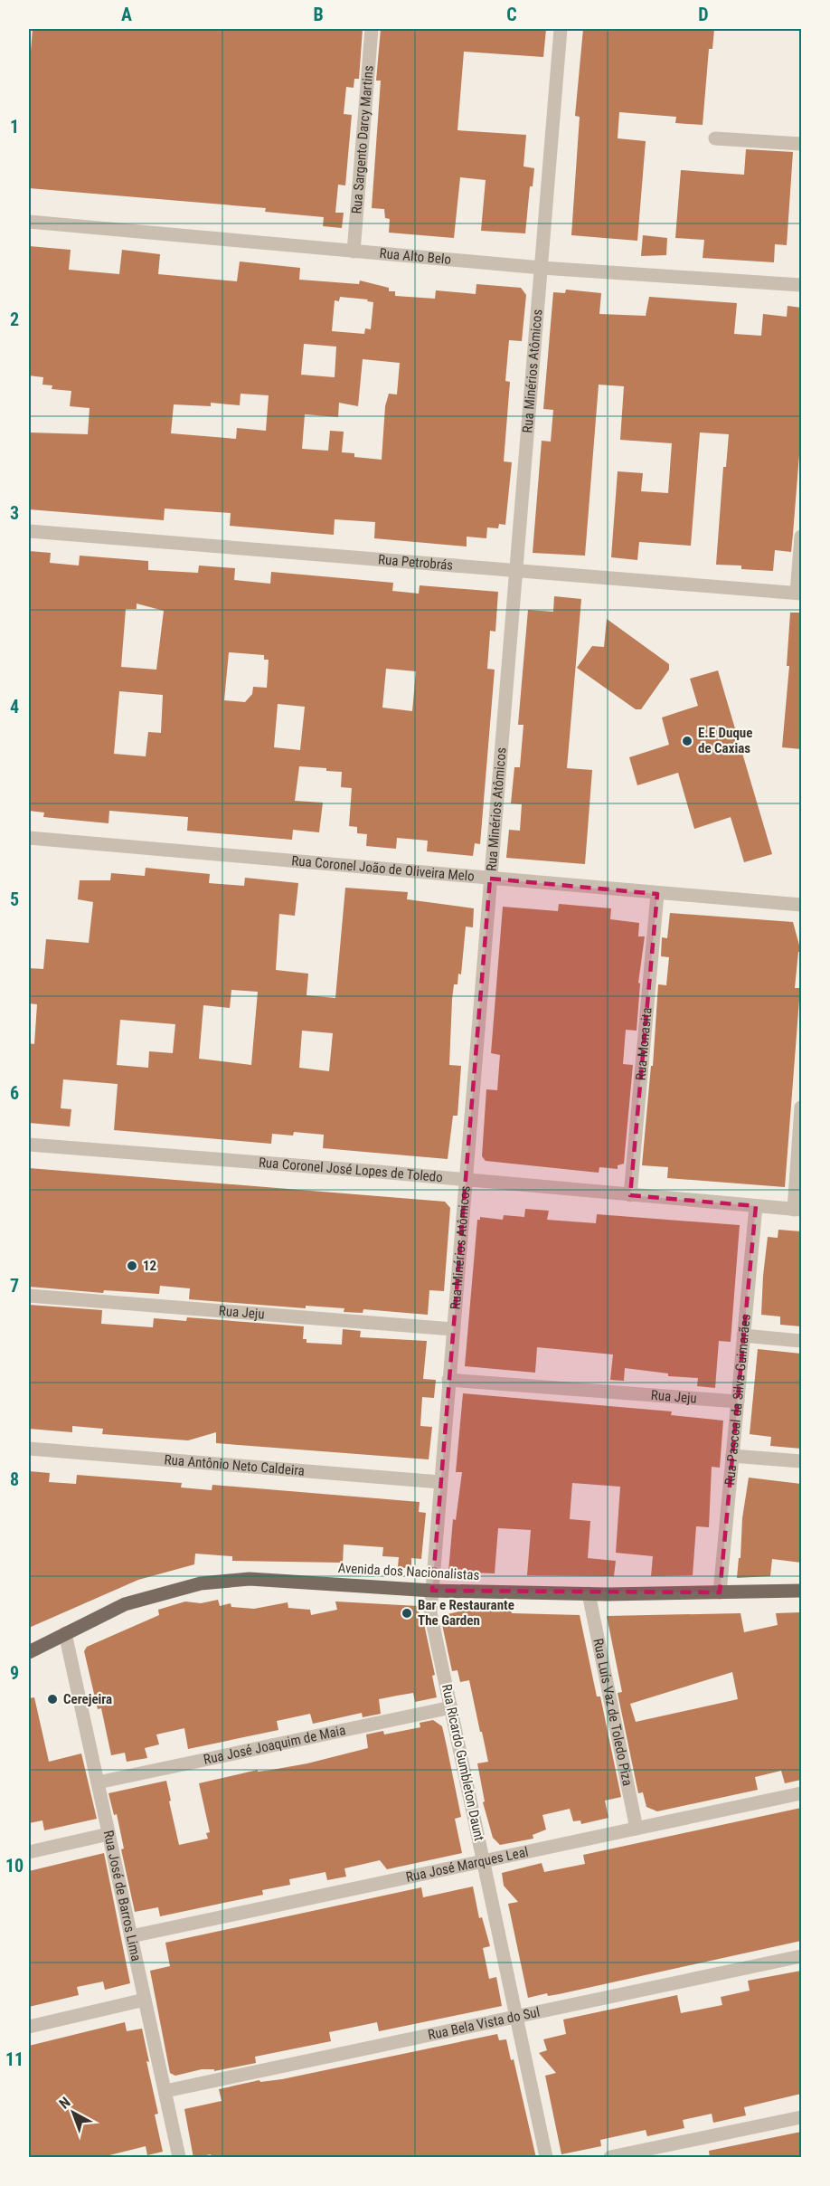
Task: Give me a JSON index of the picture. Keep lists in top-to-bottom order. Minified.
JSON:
{"streets":{"main road":["Avenida dos Nacionalistas"],"street":["Rua Sargento Darcy Martins","Rua Alto Belo","Rua Minérios Atômicos","Rua Petrobrás","Rua Coronel João de Oliveira Melo","Rua Monasita","Rua Coronel José Lopes de Toledo","Rua Jeju","Rua Pascoal da Silva Guimarães","Rua Antônio Neto Caldeira","Rua Luís Vaz de Toledo Piza","Rua José Joaquim de Maia","Rua Ricardo Gumbleton Daunt","Rua José Marques Leal","Rua José de Barros Lima","Rua Bela Vista do Sul"]},"crossings":[["Rua Sargento Darcy Martins","Rua Alto Belo"],["Rua Alto Belo","Rua Minérios Atômicos"],["Rua Minérios Atômicos","Rua Petrobrás"],["Rua Minérios Atômicos","Rua Coronel João de Oliveira Melo"],["Rua Minérios Atômicos","Rua Coronel José Lopes de Toledo"],["Rua Minérios Atômicos","Rua Jeju"],["Rua Minérios Atômicos","Rua Antônio Neto Caldeira"],["Rua Minérios Atômicos","Avenida dos Nacionalistas"],["Rua Minérios Atômicos","Rua Ricardo Gumbleton Daunt"],["Rua Coronel João de Oliveira Melo","Rua Monasita"],["Rua Monasita","Rua Coronel José Lopes de Toledo"],["Rua Coronel José Lopes de Toledo","Rua Pascoal da Silva Guimarães"],["Rua Jeju","Rua Pascoal da Silva Guimarães"],["Rua Pascoal da Silva Guimarães","Avenida dos Nacionalistas"],["Avenida dos Nacionalistas","Rua Luís Vaz de Toledo Piza"],["Avenida dos Nacionalistas","Rua Ricardo Gumbleton Daunt"],["Avenida dos Nacionalistas","Rua José de Barros Lima"],["Rua Luís Vaz de Toledo Piza","Rua José Marques Leal"],["Rua José Joaquim de Maia","Rua Ricardo Gumbleton Daunt"],["Rua José Joaquim de Maia","Rua José de Barros Lima"],["Rua Ricardo Gumbleton Daunt","Rua José Marques Leal"],["Rua Ricardo Gumbleton Daunt","Rua Bela Vista do Sul"],["Rua José Marques Leal","Rua José de Barros Lima"],["Rua José de Barros Lima","Rua Bela Vista do Sul"]],"places":["E.E Duque de Caxias","12","Bar e Restaurante The Garden","Cerejeira"],"north":"top left","grid":{"columns":["A","B","C","D"],"rows":["1","2","3","4","5","6","7","8","9","10","11"]}}
